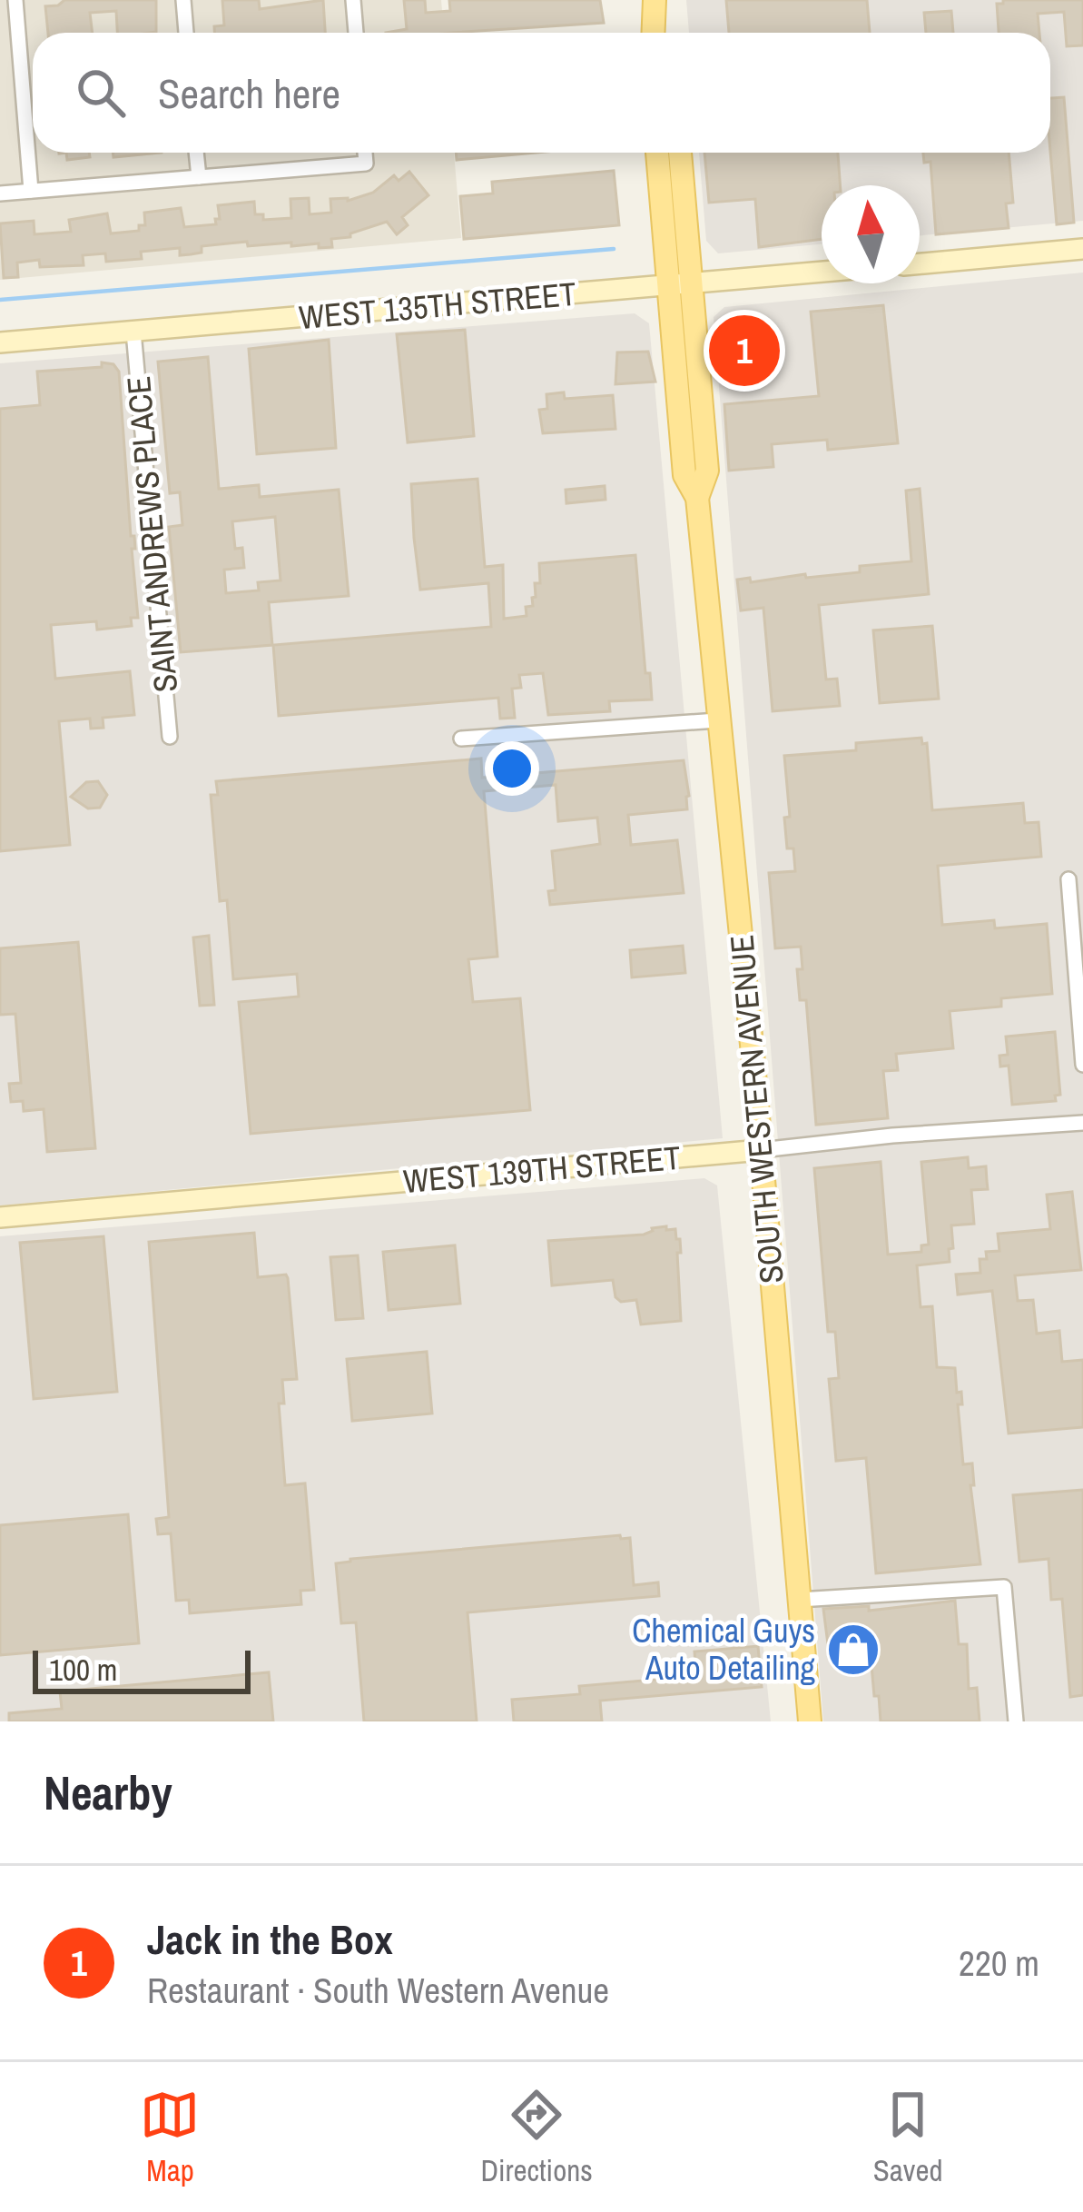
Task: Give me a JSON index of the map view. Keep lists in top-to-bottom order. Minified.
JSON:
{"streets":{"main road":["SOUTH WESTERN AVENUE"],"street":["WEST 135TH STREET","SAINT ANDREWS PLACE","WEST 139TH STREET"]},"crossings":[["WEST 135TH STREET","SAINT ANDREWS PLACE"],["WEST 135TH STREET","SOUTH WESTERN AVENUE"],["SOUTH WESTERN AVENUE","WEST 139TH STREET"]],"places":{"shop":["Chemical Guys Auto Detailing"]},"scale_bar":"100 m","north":"top","page":{"search":"Search here","pins":"1","scale":"100 m","heading":"Nearby","list":[{"mark":"1","name":"Jack in the Box","note":"Restaurant · South Western Avenue","value":"220 m"}],"nav":["Map","Directions","Saved"]}}
